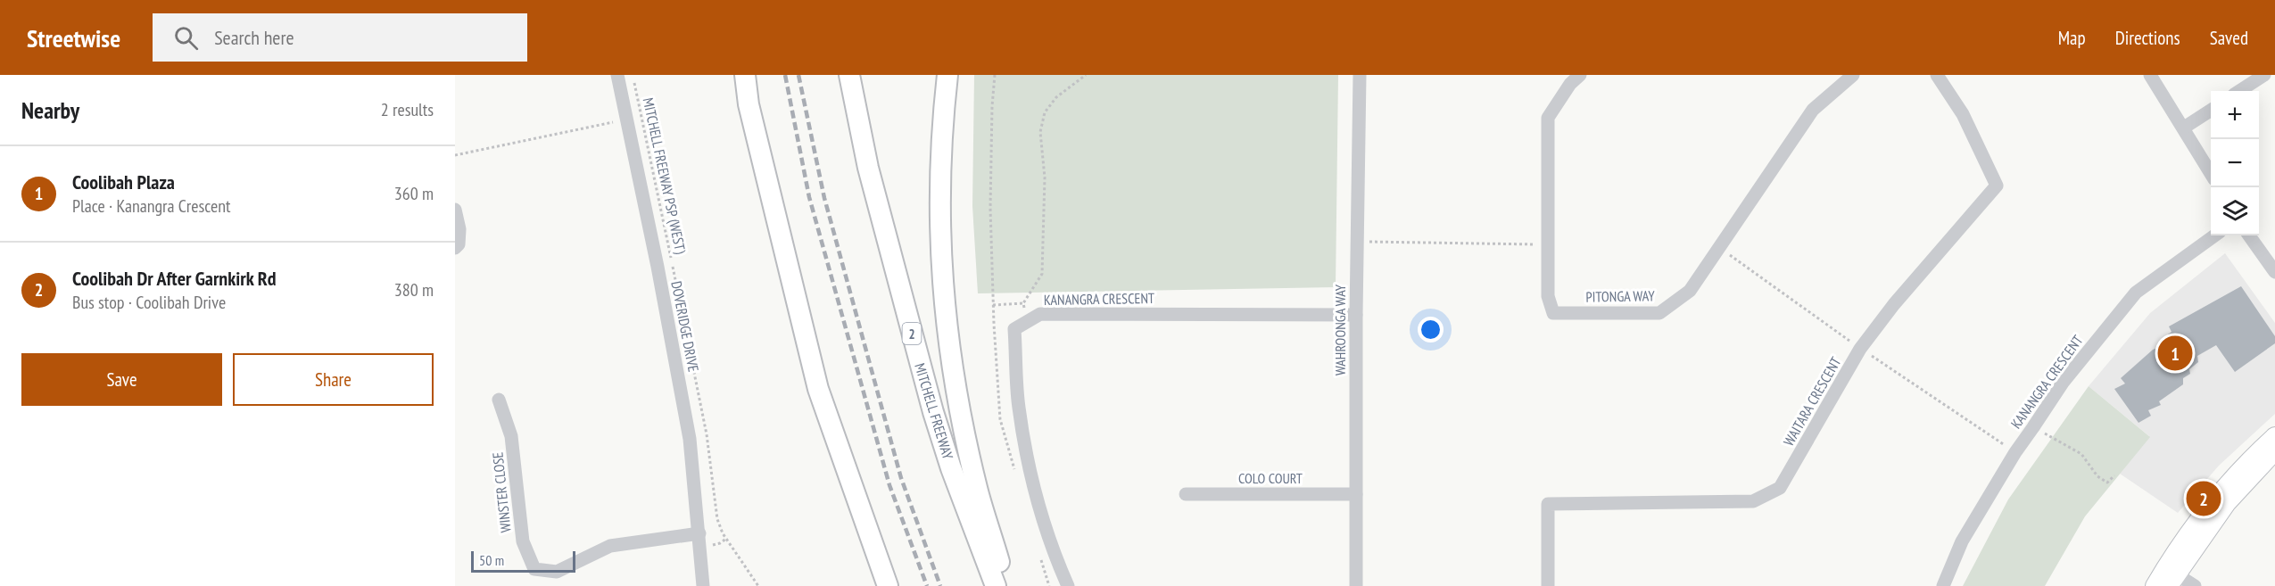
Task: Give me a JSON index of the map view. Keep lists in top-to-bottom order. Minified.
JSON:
{"streets":{"highway":["2","MITCHELL FREEWAY"],"street":["PITONGA WAY","KANANGRA CRESCENT","DOVERIDGE DRIVE","WAHROONGA WAY","WAITARA CRESCENT","COLO COURT","WINSTER CLOSE"],"path":["MITCHELL FREEWAY PSP (WEST)"]},"crossings":[["KANANGRA CRESCENT","WAHROONGA WAY"],["DOVERIDGE DRIVE","WINSTER CLOSE"],["WAHROONGA WAY","COLO COURT"]],"scale_bar":"50 m","page":{"header":"Streetwise","search":"Search here","nav":["Map","Directions","Saved"],"heading":["Nearby","2 results"],"map_buttons":["+","−"],"list":[{"mark":"1","name":"Coolibah Plaza","note":"Place · Kanangra Crescent","value":"360 m"},{"mark":"2","name":"Coolibah Dr After Garnkirk Rd","note":"Bus stop · Coolibah Drive","value":"380 m"}],"pins":["1","2"],"buttons":["Save","Share"],"scale":"50 m"}}
